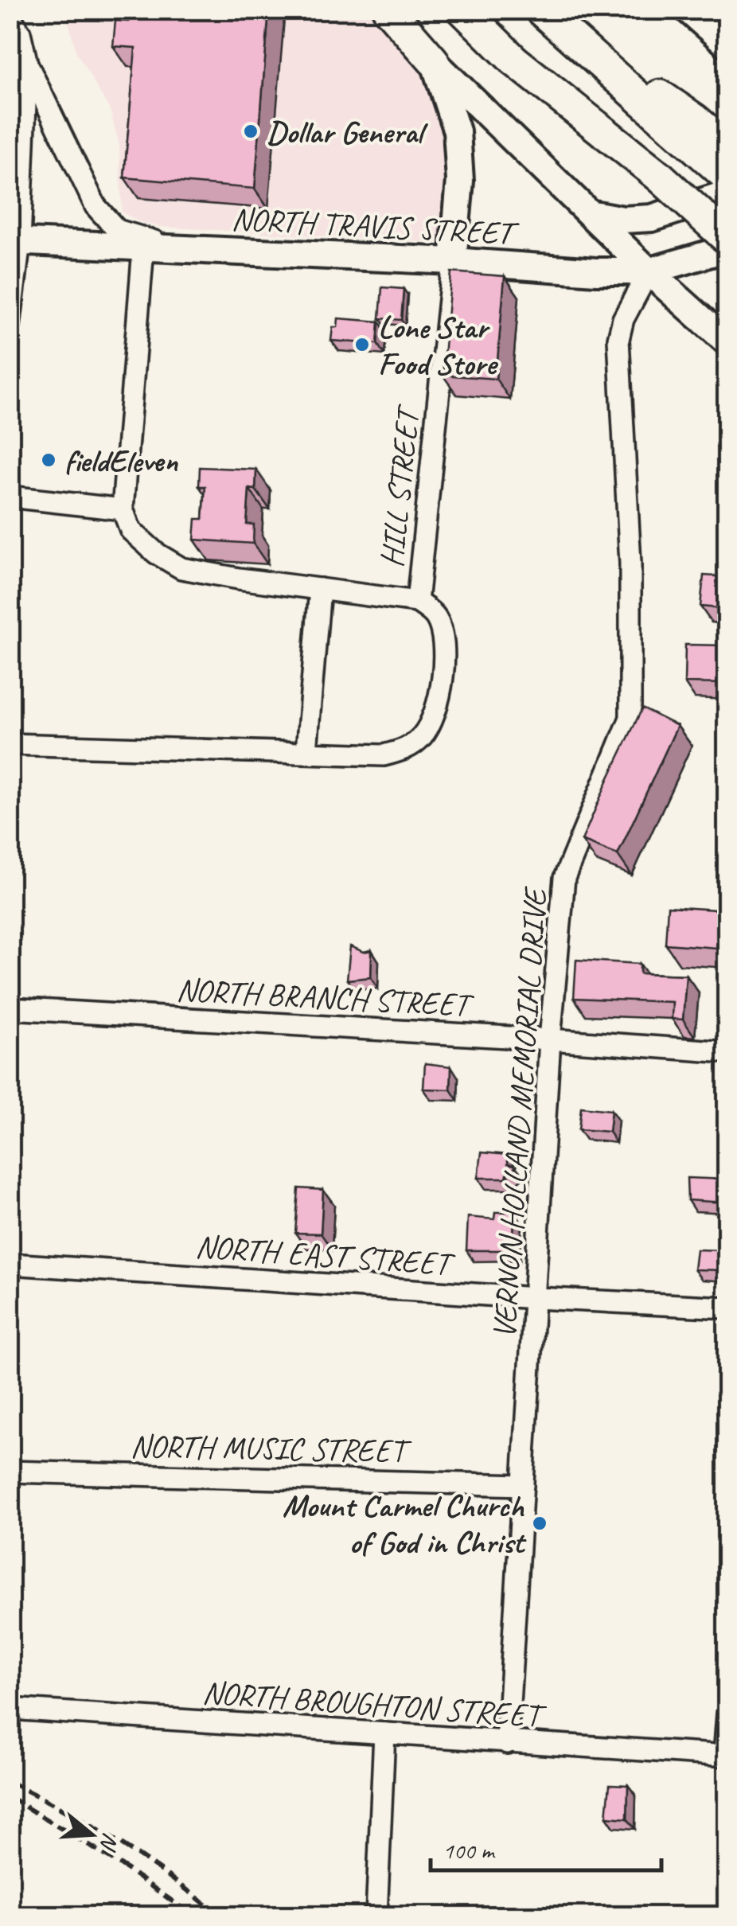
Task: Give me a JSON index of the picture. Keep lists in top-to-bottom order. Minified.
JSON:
{"streets":{"main road":["NORTH TRAVIS STREET"],"street":["HILL STREET","NORTH BRANCH STREET","VERNON HOLLAND MEMORIAL DRIVE","NORTH EAST STREET","NORTH MUSIC STREET","NORTH BROUGHTON STREET"]},"crossings":[["NORTH TRAVIS STREET","HILL STREET"],["NORTH TRAVIS STREET","VERNON HOLLAND MEMORIAL DRIVE"],["NORTH BRANCH STREET","VERNON HOLLAND MEMORIAL DRIVE"],["VERNON HOLLAND MEMORIAL DRIVE","NORTH EAST STREET"],["VERNON HOLLAND MEMORIAL DRIVE","NORTH MUSIC STREET"],["VERNON HOLLAND MEMORIAL DRIVE","NORTH BROUGHTON STREET"]],"places":["Dollar General","Lone Star Food Store","fieldEleven","Mount Carmel Church of God in Christ"],"scale_bar":"100 m","north":"right"}
